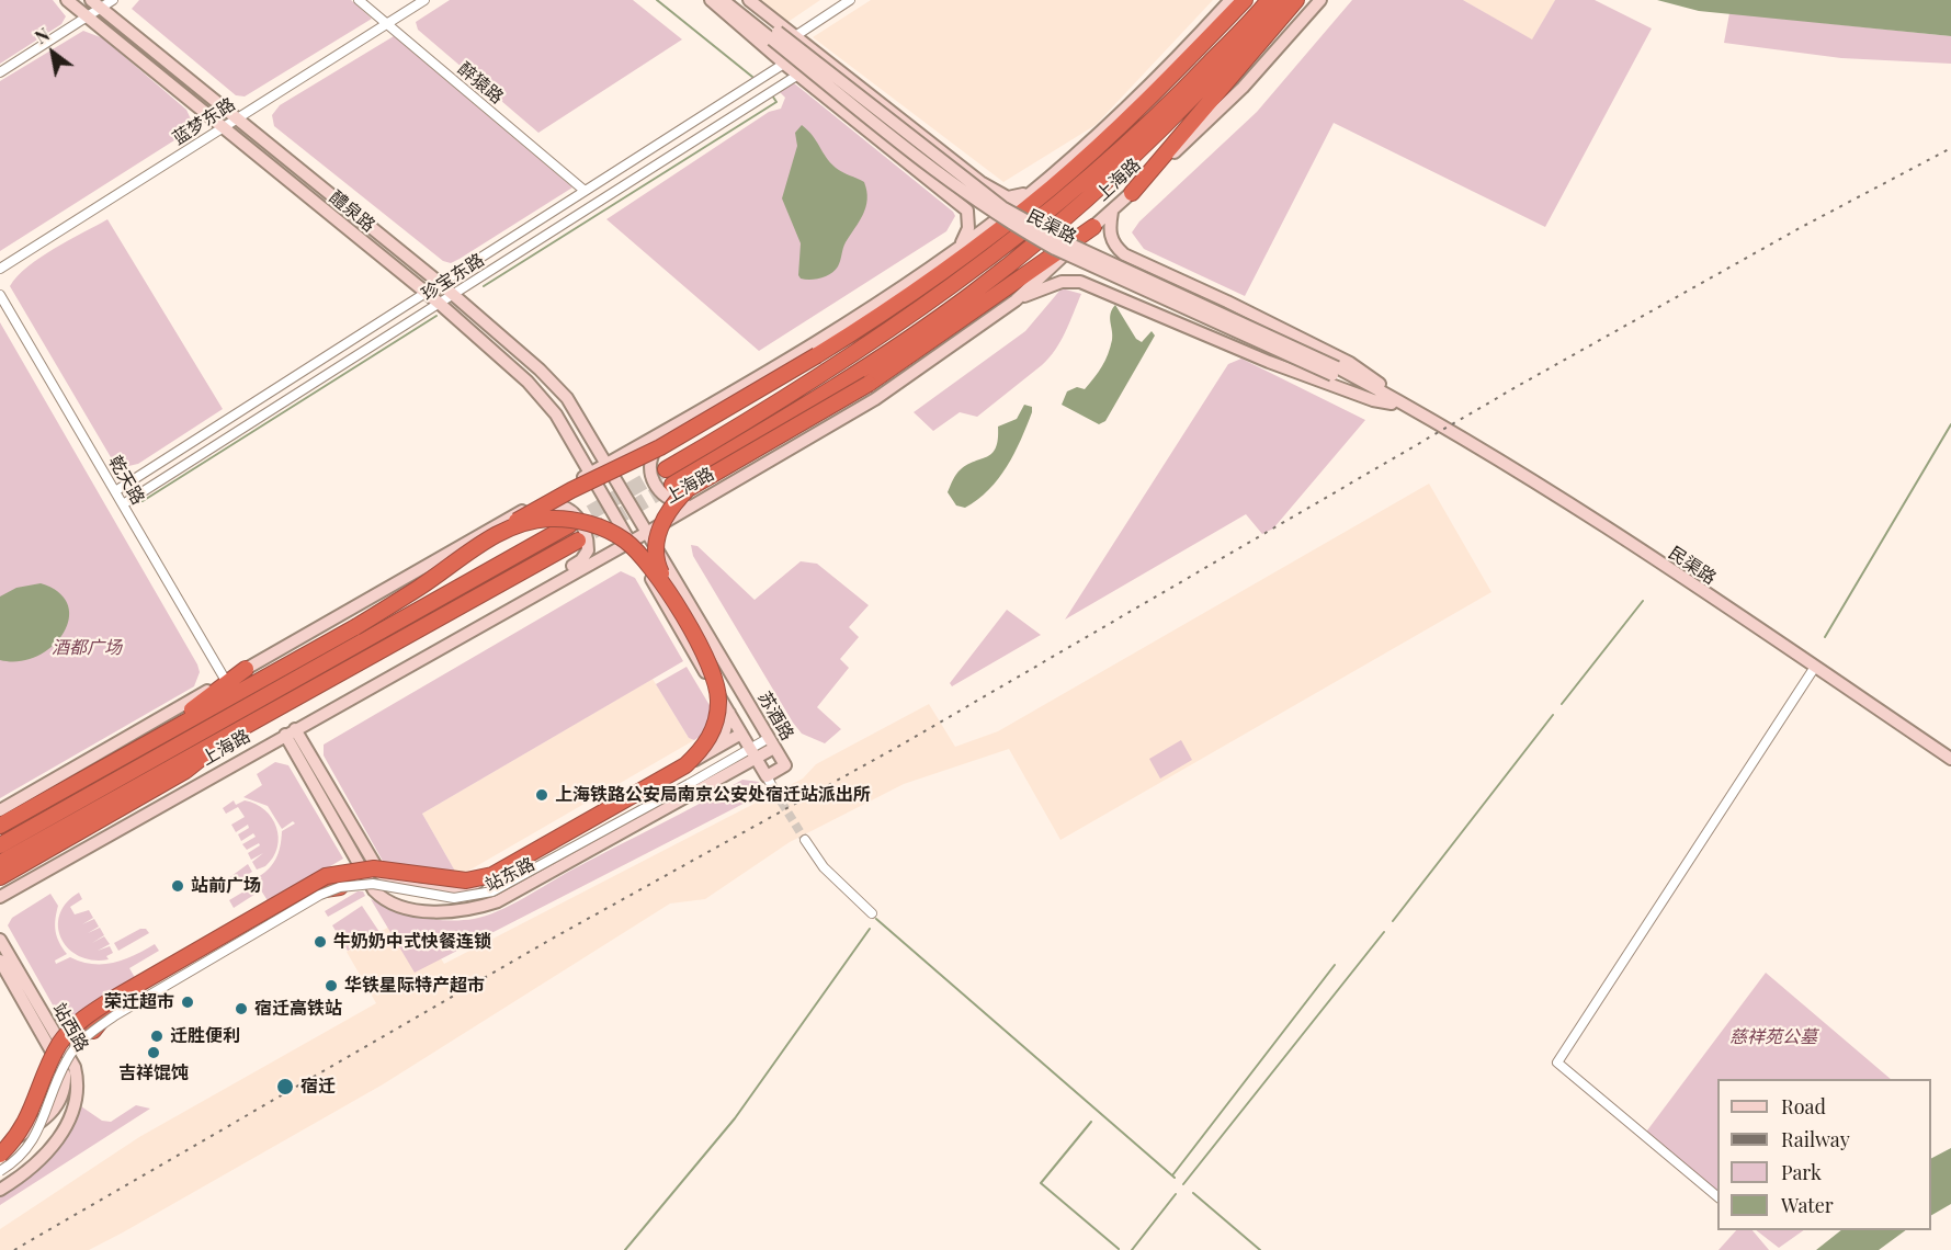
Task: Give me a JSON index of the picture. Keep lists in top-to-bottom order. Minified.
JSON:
{"streets":{"highway":["上海路"],"main road":["醴泉路","民渠路","苏酒路","站东路","站西路"],"street":["醉猿路","蓝梦东路","珍宝东路","乾天路"]},"crossings":[["醉猿路","蓝梦东路"],["醉猿路","珍宝东路"],["蓝梦东路","醴泉路"],["上海路","苏酒路"],["上海路","站东路"],["醴泉路","珍宝东路"],["醴泉路","苏酒路"],["珍宝东路","乾天路"],["苏酒路","站东路"]],"parks":["酒都广场","慈祥苑公墓"],"places":["上海铁路公安局南京公安处宿迁站派出所","站前广场","牛奶奶中式快餐连锁","华铁星际特产超市","荣迁超市","宿迁高铁站","迁胜便利","吉祥馄饨","宿迁"],"legend":["Road","Railway","Park","Water"],"north":"top left"}
